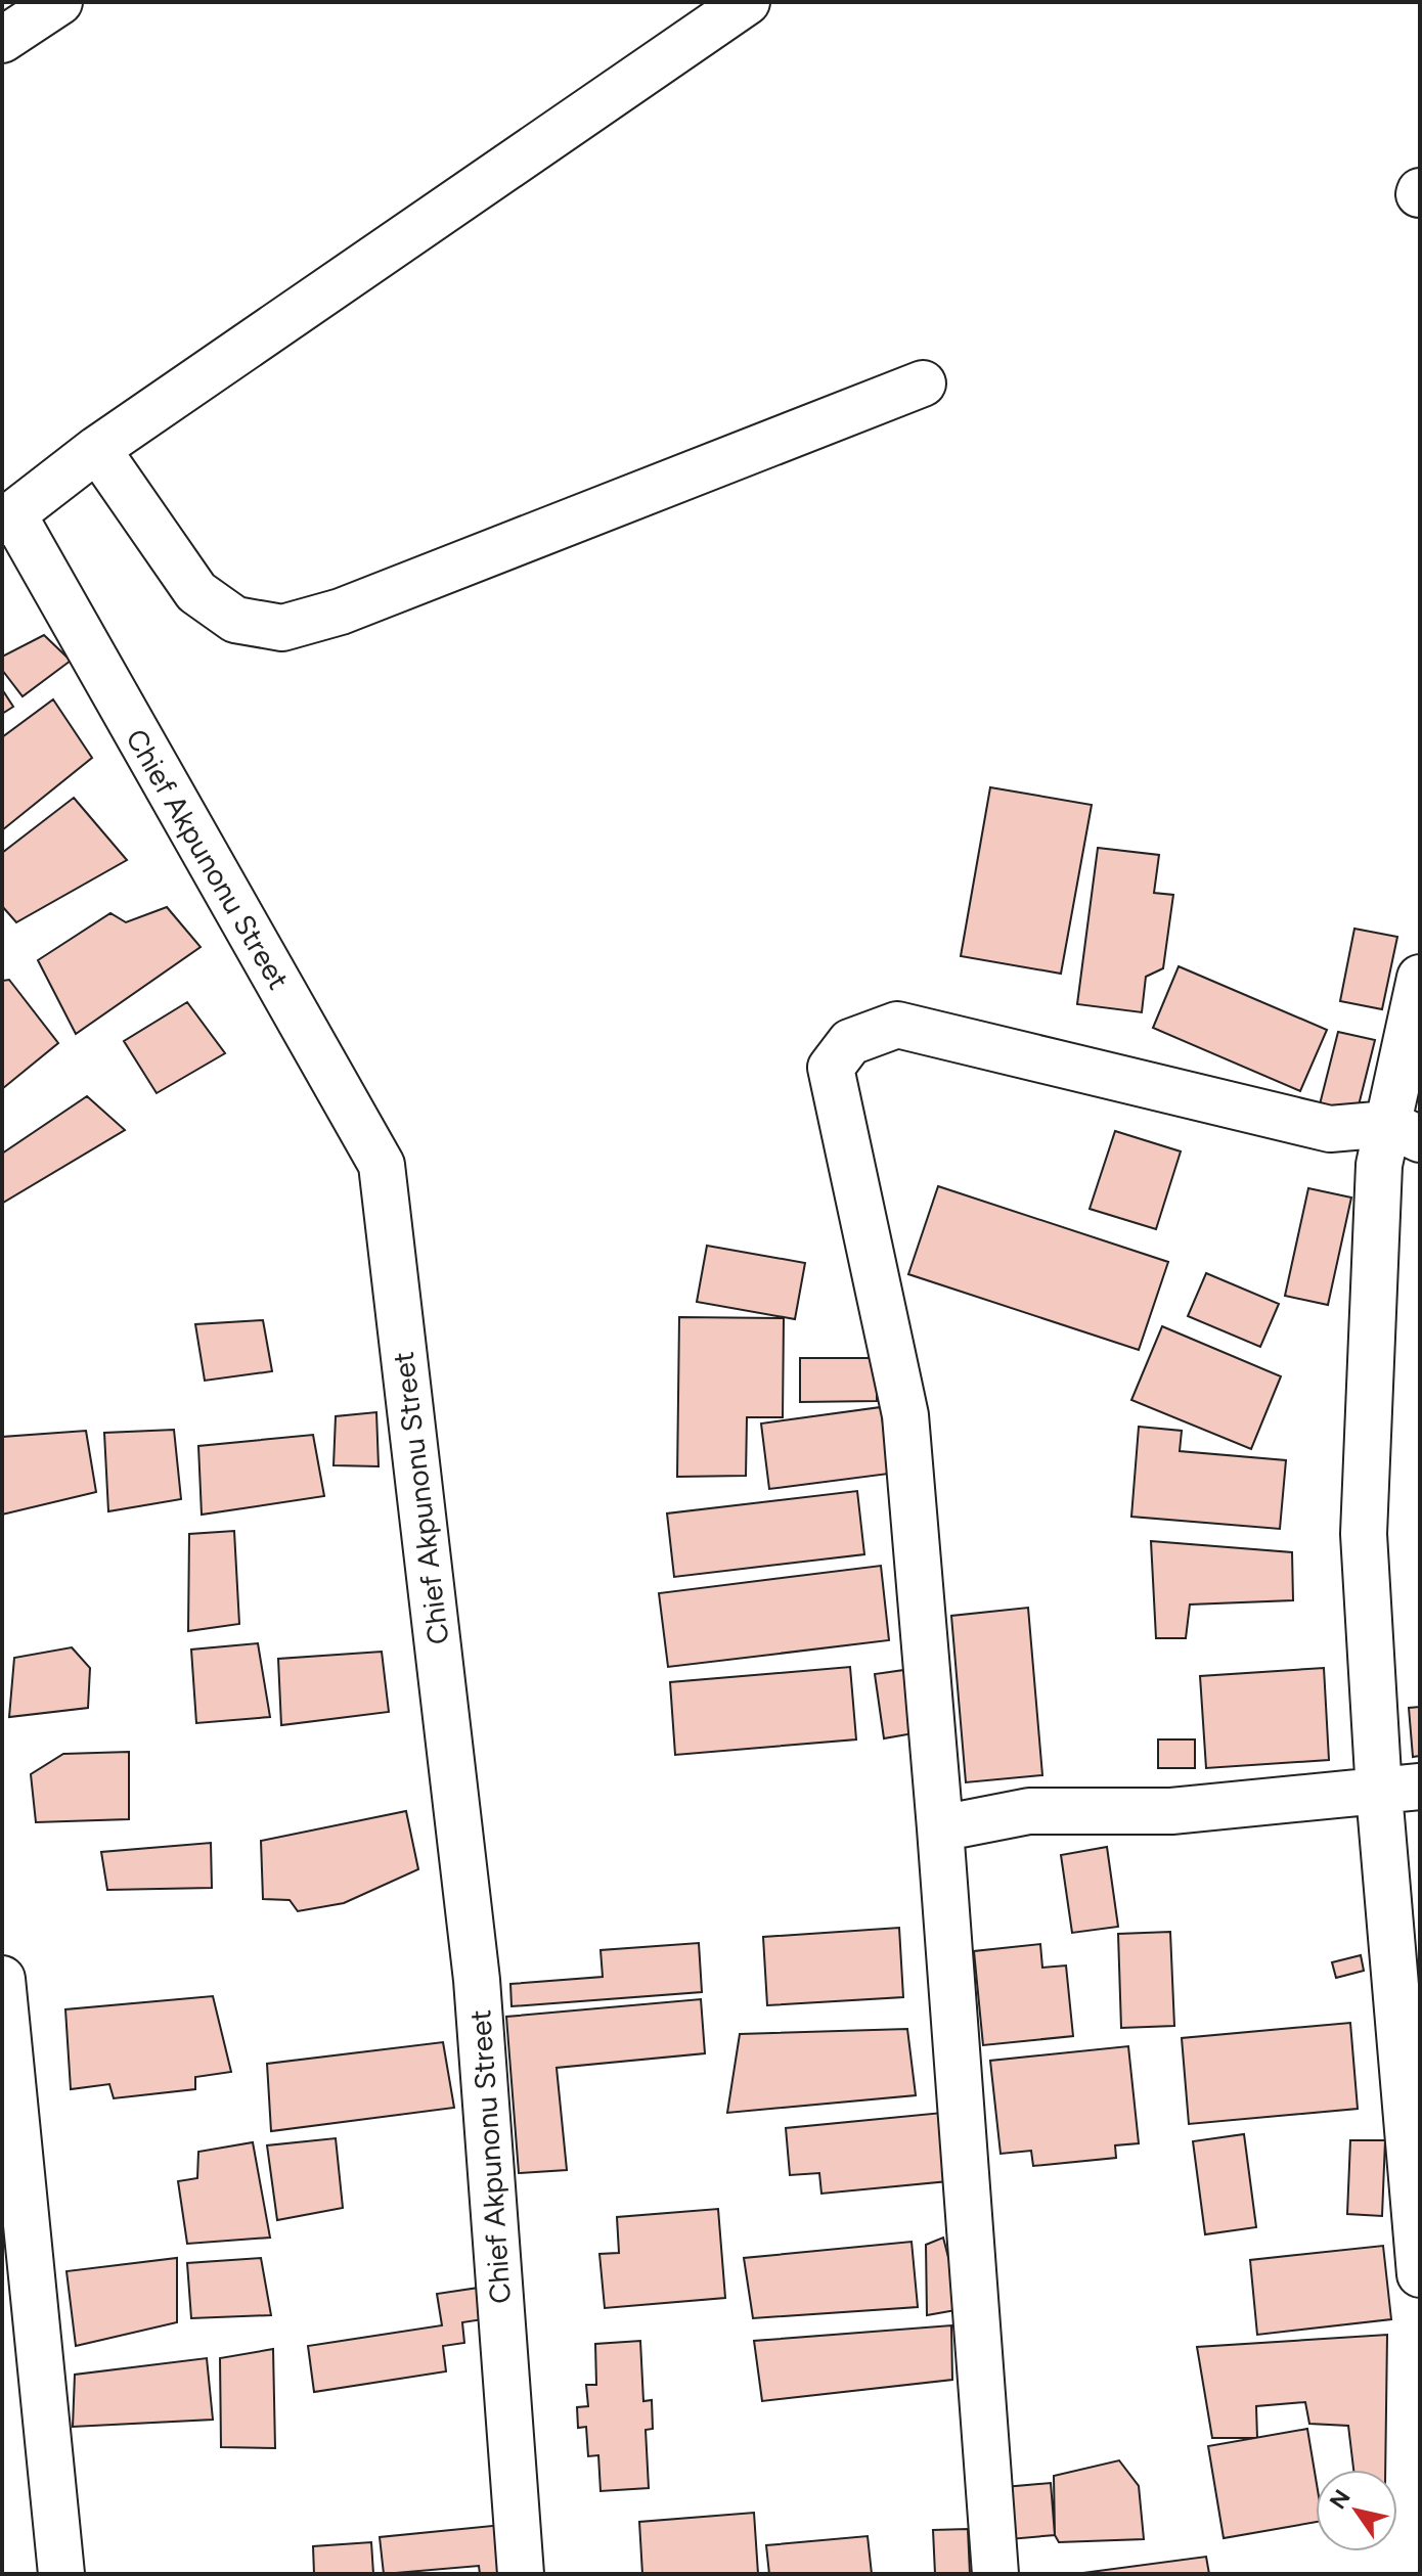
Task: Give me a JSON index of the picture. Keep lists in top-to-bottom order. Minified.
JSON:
{"streets":{"street":["Chief Akpunonu Street"]},"north":"top left"}
